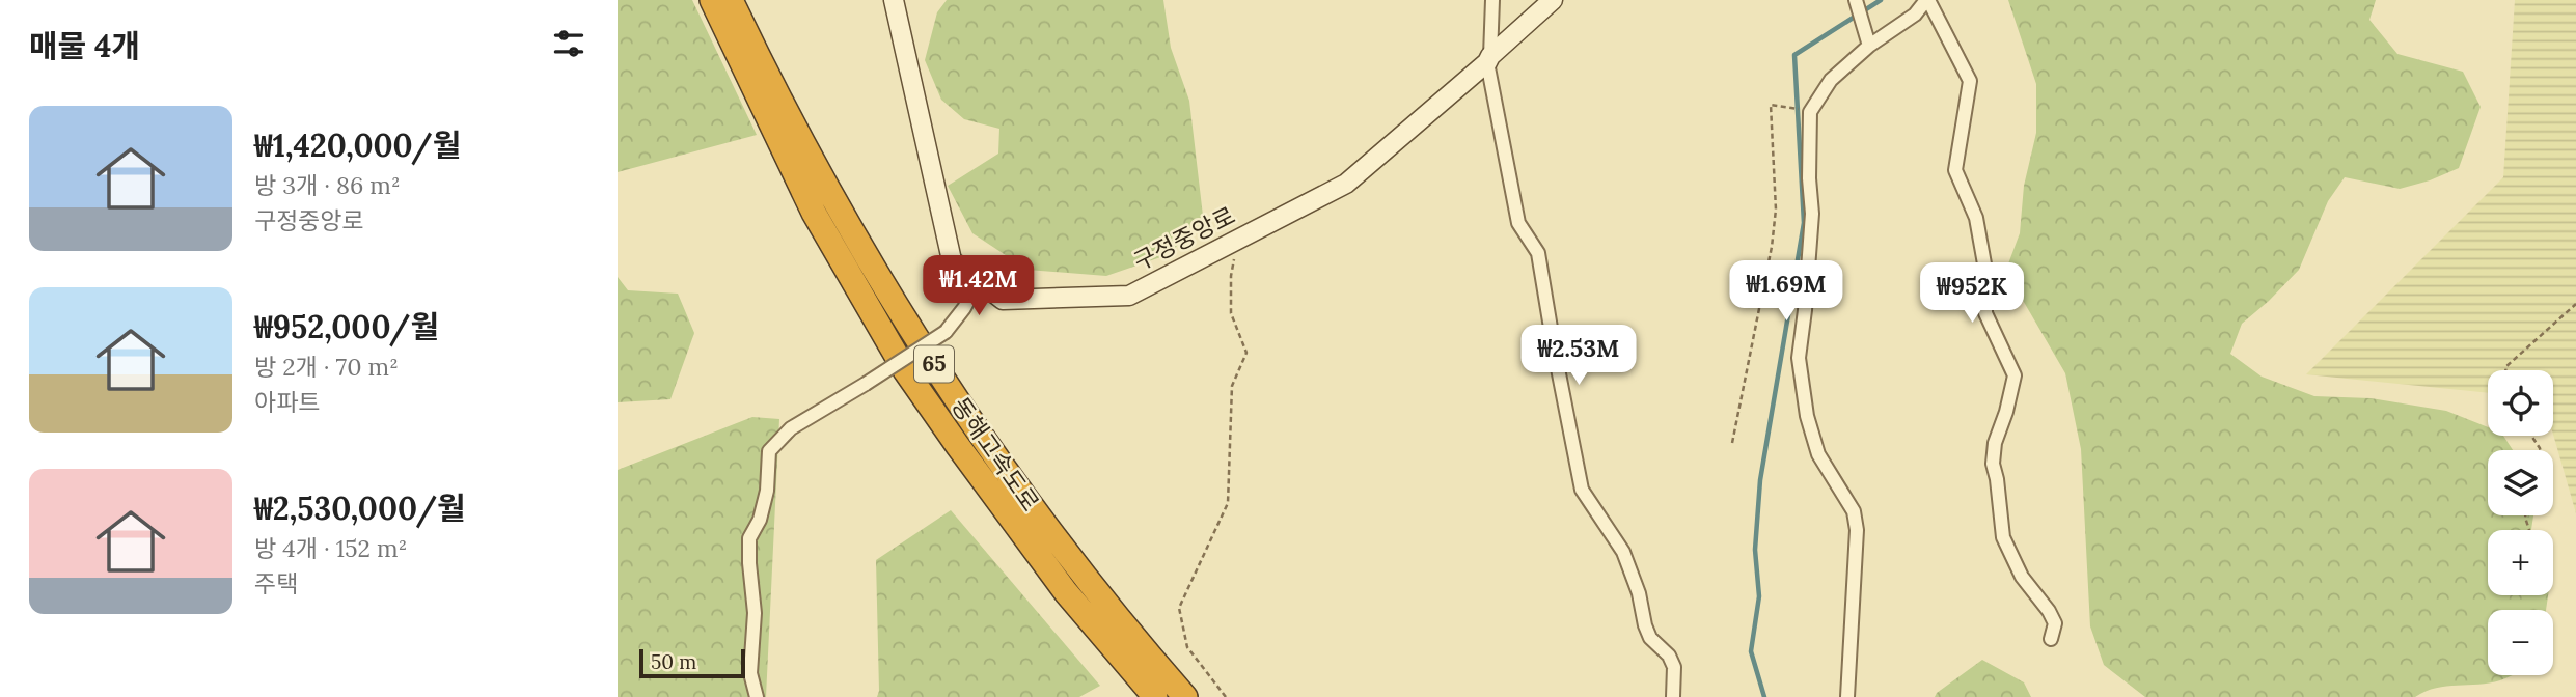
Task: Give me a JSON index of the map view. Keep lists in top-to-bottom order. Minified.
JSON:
{"streets":{"highway":["65","동해고속도로"],"street":["구정중앙로"]},"scale_bar":"50 m","page":{"heading":"매물 4개","list":[{"name":"₩1,420,000/월","note":"방 3개 · 86 m² · 구정중앙로"},{"name":"₩952,000/월","note":"방 2개 · 70 m² · 아파트"},{"name":"₩2,530,000/월","note":"방 4개 · 152 m² · 주택"}],"price":["₩1.42M","₩1.69M","₩952K","₩2.53M"],"map_buttons":["+","−"],"scale":"50 m"}}
